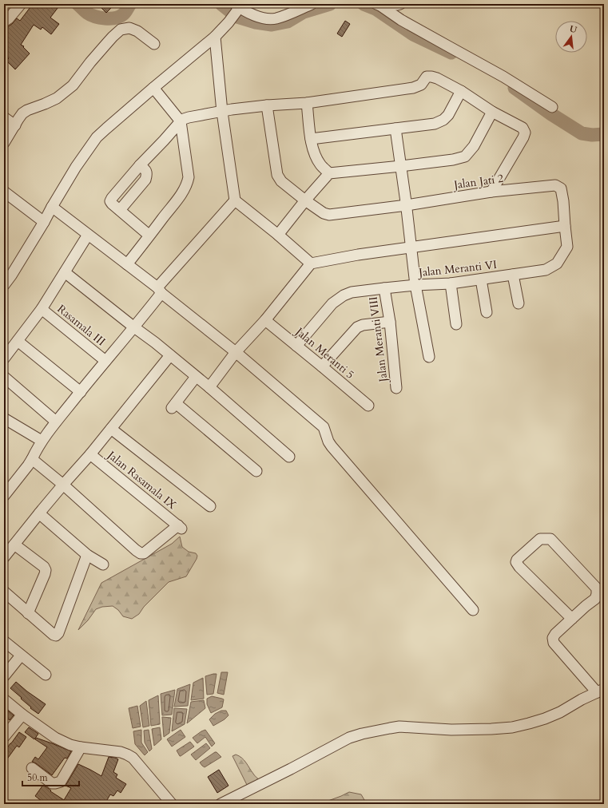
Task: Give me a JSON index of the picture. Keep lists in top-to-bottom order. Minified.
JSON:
{"streets":{"street":["Jalan Jati 2","Jalan Meranti VI","Rasamala III","Jalan Meranti VIII","Jalan Meranti 5","Jalan Rasamala IX"]},"crossings":[["Jalan Jati 2","Jalan Meranti VI"],["Jalan Meranti VI","Jalan Meranti VIII"],["Jalan Meranti VI","Jalan Meranti 5"]],"scale_bar":"50 m","north":"top"}
